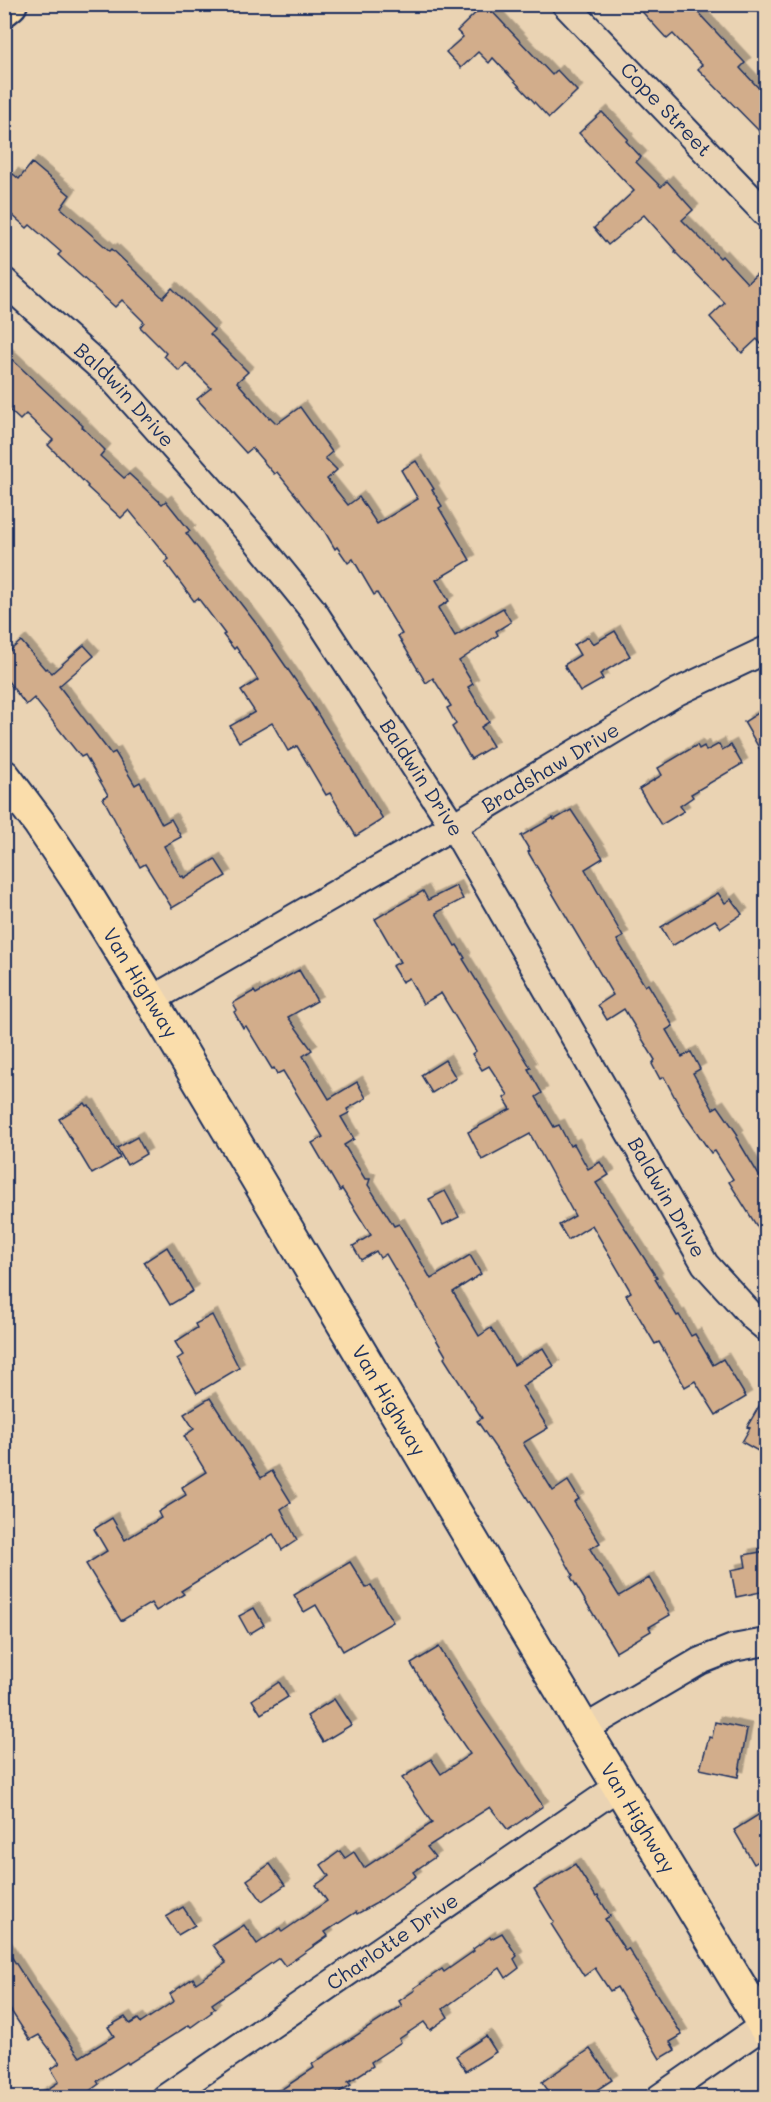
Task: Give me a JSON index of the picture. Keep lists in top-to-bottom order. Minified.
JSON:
{"streets":{"main road":["Van Highway"],"street":["Cope Street","Baldwin Drive","Bradshaw Drive","Charlotte Drive"]},"crossings":[["Baldwin Drive","Bradshaw Drive"],["Bradshaw Drive","Van Highway"],["Van Highway","Charlotte Drive"]]}
